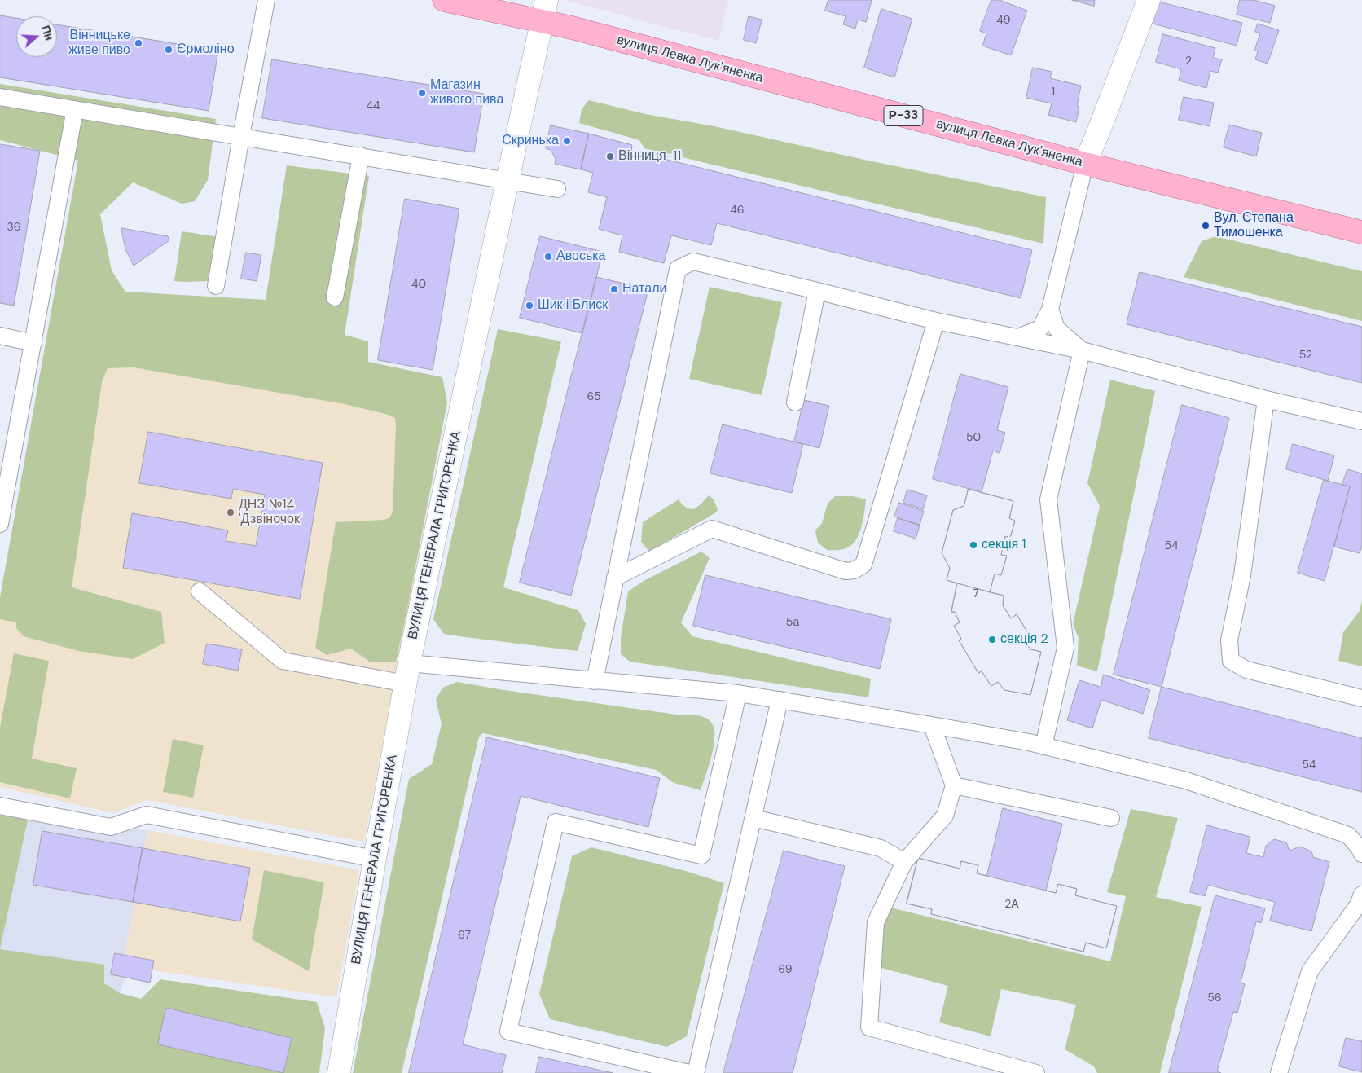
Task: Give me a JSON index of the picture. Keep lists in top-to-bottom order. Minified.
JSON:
{"streets":{"main road":["вулиця Левка Лукʼяненка","Р-33"],"street":["ВУЛИЦЯ ГЕНЕРАЛА ГРИГОРЕНКА"]},"crossings":[["вулиця Левка Лукʼяненка","ВУЛИЦЯ ГЕНЕРАЛА ГРИГОРЕНКА"]],"places":["Вінницьке живе пиво","Єрмоліно","Магазин живого пива","Скринька","Вінниця-11","Вул. Степана Тимошенка","Авоська","Натали","Шик і Блиск","ДНЗ №14 'Дзвіночок'","секція 1","секція 2"],"house_numbers":["49","2","1","44","46","36","40","52","65","50","54","7","5а","54","2А","67","69","56"],"north":"right"}
